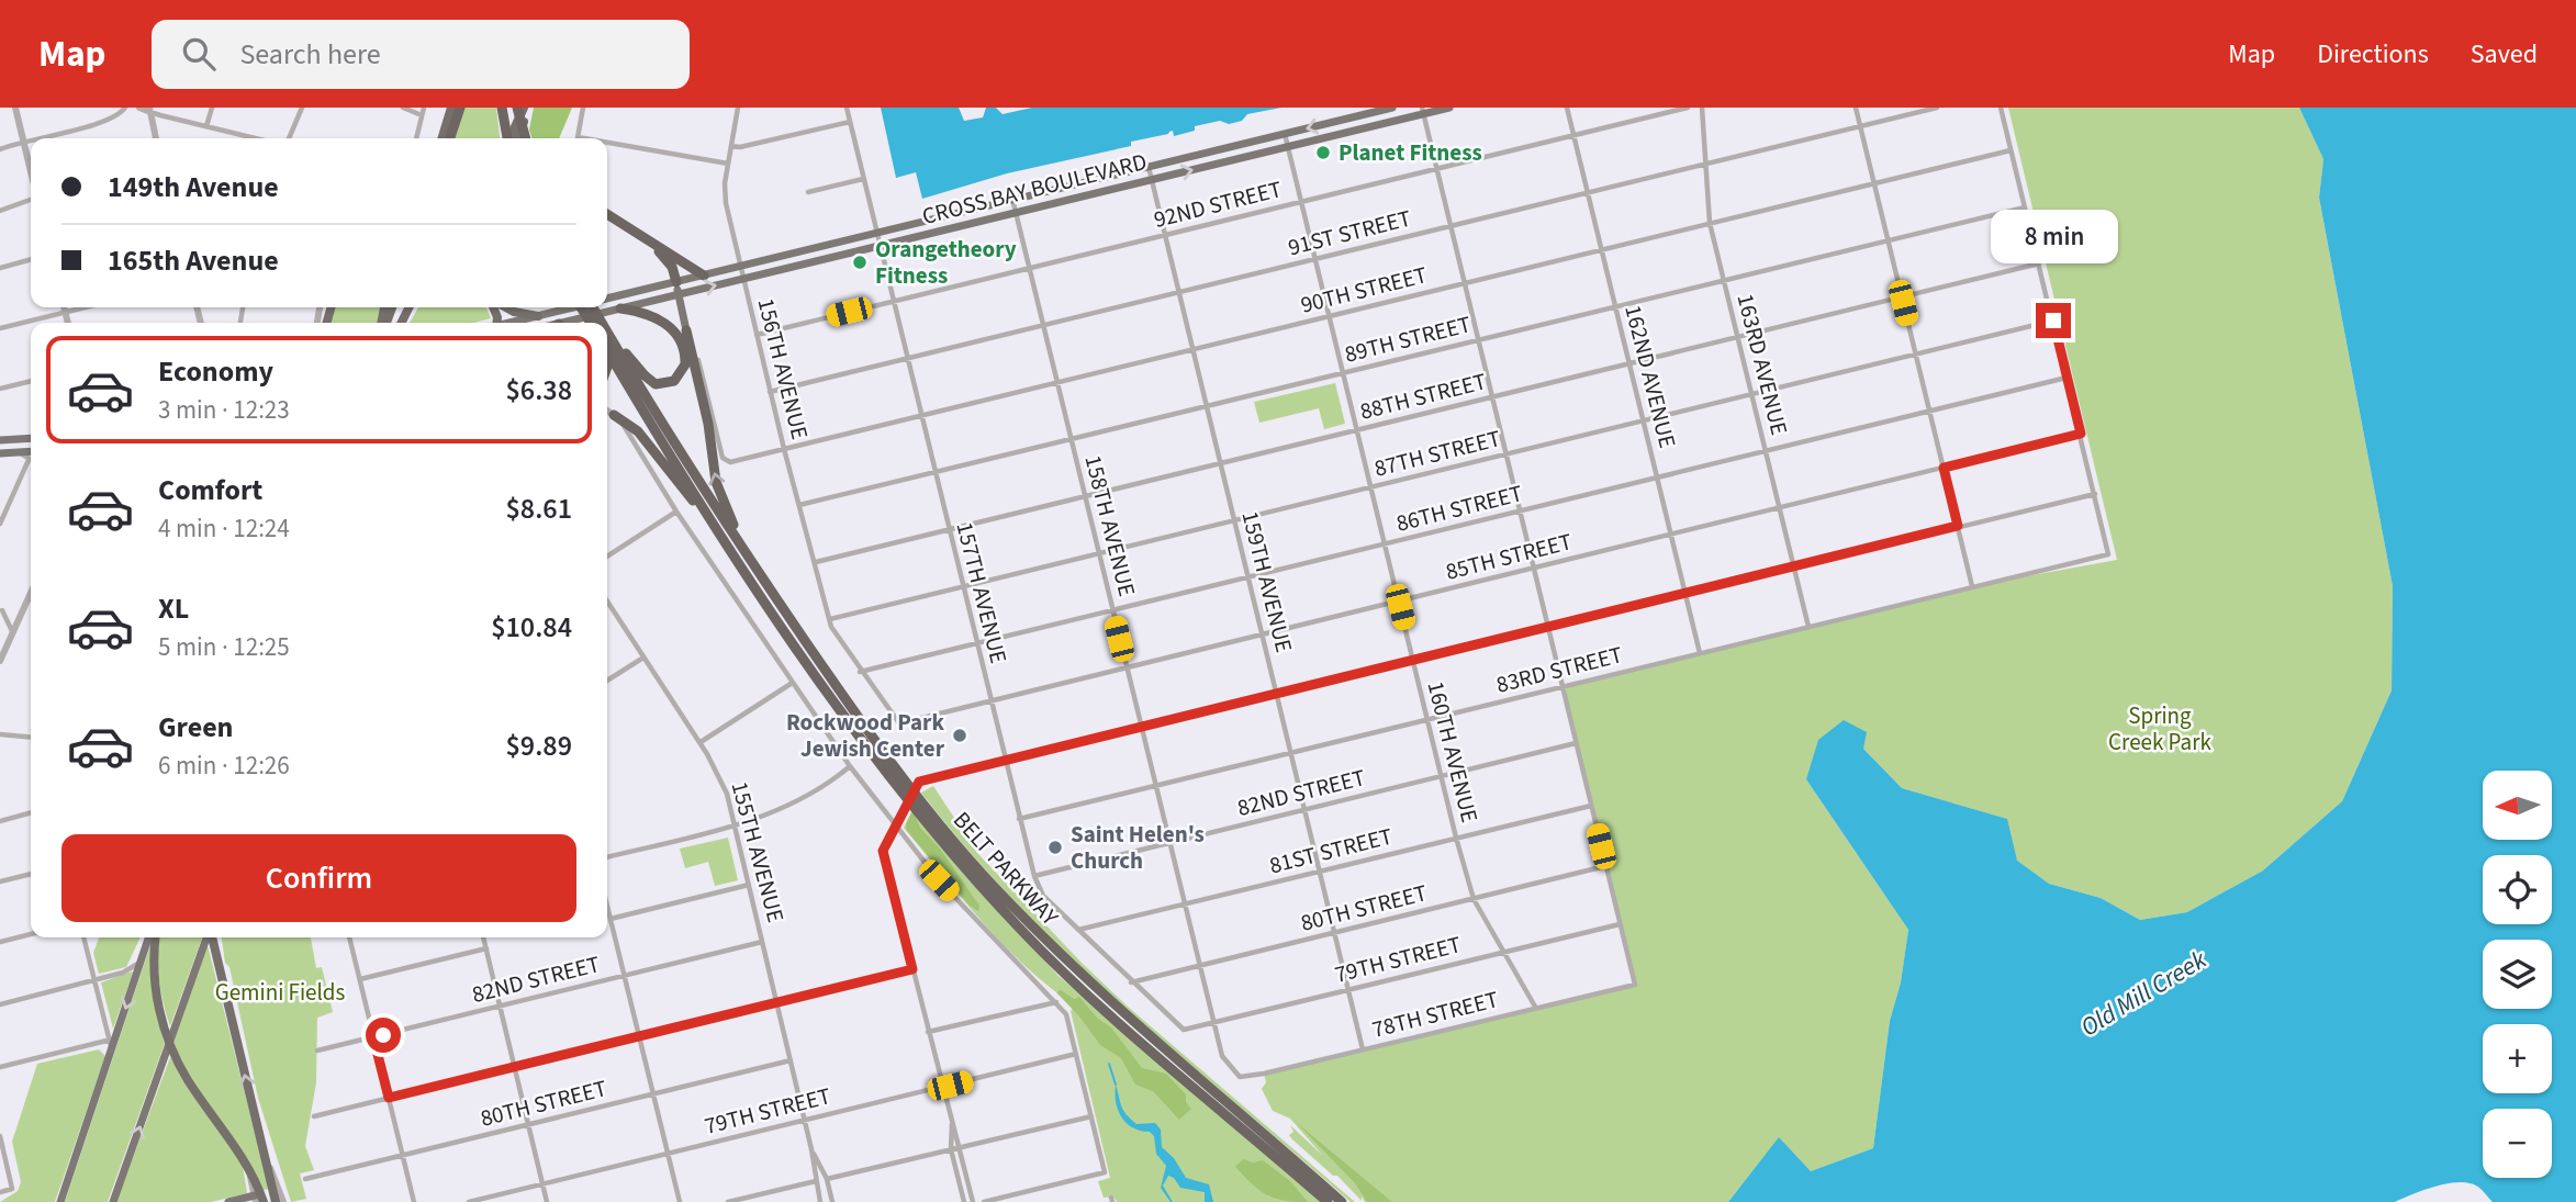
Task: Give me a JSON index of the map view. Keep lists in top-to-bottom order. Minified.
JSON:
{"streets":{"highway":["BELT PARKWAY"],"main road":["CROSS BAY BOULEVARD"],"street":["92ND STREET","91ST STREET","90TH STREET","89TH STREET","163RD AVENUE","156TH AVENUE","162ND AVENUE","88TH STREET","87TH STREET","86TH STREET","158TH AVENUE","85TH STREET","159TH AVENUE","157TH AVENUE","83RD STREET","160TH AVENUE","82ND STREET","81ST STREET","155TH AVENUE","80TH STREET","79TH STREET","78TH STREET"]},"crossings":[["CROSS BAY BOULEVARD","156TH AVENUE"],["CROSS BAY BOULEVARD","158TH AVENUE"],["CROSS BAY BOULEVARD","159TH AVENUE"],["CROSS BAY BOULEVARD","157TH AVENUE"],["CROSS BAY BOULEVARD","160TH AVENUE"],["92ND STREET","156TH AVENUE"],["92ND STREET","162ND AVENUE"],["92ND STREET","158TH AVENUE"],["92ND STREET","159TH AVENUE"],["92ND STREET","157TH AVENUE"],["92ND STREET","160TH AVENUE"],["91ST STREET","163RD AVENUE"],["91ST STREET","156TH AVENUE"],["91ST STREET","162ND AVENUE"],["91ST STREET","158TH AVENUE"],["91ST STREET","159TH AVENUE"],["91ST STREET","157TH AVENUE"],["91ST STREET","160TH AVENUE"],["90TH STREET","163RD AVENUE"],["90TH STREET","156TH AVENUE"],["90TH STREET","162ND AVENUE"],["90TH STREET","158TH AVENUE"],["90TH STREET","159TH AVENUE"],["90TH STREET","157TH AVENUE"],["90TH STREET","160TH AVENUE"],["89TH STREET","163RD AVENUE"],["89TH STREET","156TH AVENUE"],["89TH STREET","162ND AVENUE"],["89TH STREET","158TH AVENUE"],["89TH STREET","159TH AVENUE"],["89TH STREET","157TH AVENUE"],["89TH STREET","160TH AVENUE"],["163RD AVENUE","88TH STREET"],["163RD AVENUE","87TH STREET"],["163RD AVENUE","86TH STREET"],["163RD AVENUE","85TH STREET"],["163RD AVENUE","83RD STREET"],["156TH AVENUE","88TH STREET"],["156TH AVENUE","87TH STREET"],["156TH AVENUE","86TH STREET"],["156TH AVENUE","85TH STREET"],["162ND AVENUE","88TH STREET"],["162ND AVENUE","87TH STREET"],["162ND AVENUE","86TH STREET"],["162ND AVENUE","85TH STREET"],["162ND AVENUE","83RD STREET"],["88TH STREET","158TH AVENUE"],["88TH STREET","159TH AVENUE"],["88TH STREET","157TH AVENUE"],["88TH STREET","160TH AVENUE"],["87TH STREET","158TH AVENUE"],["87TH STREET","159TH AVENUE"],["87TH STREET","157TH AVENUE"],["87TH STREET","160TH AVENUE"],["86TH STREET","158TH AVENUE"],["86TH STREET","159TH AVENUE"],["86TH STREET","157TH AVENUE"],["86TH STREET","160TH AVENUE"],["158TH AVENUE","85TH STREET"],["158TH AVENUE","83RD STREET"],["158TH AVENUE","82ND STREET"],["158TH AVENUE","81ST STREET"],["158TH AVENUE","80TH STREET"],["158TH AVENUE","79TH STREET"],["158TH AVENUE","78TH STREET"],["85TH STREET","159TH AVENUE"],["85TH STREET","157TH AVENUE"],["85TH STREET","160TH AVENUE"],["159TH AVENUE","83RD STREET"],["159TH AVENUE","82ND STREET"],["159TH AVENUE","81ST STREET"],["159TH AVENUE","80TH STREET"],["159TH AVENUE","79TH STREET"],["159TH AVENUE","78TH STREET"],["157TH AVENUE","83RD STREET"],["157TH AVENUE","82ND STREET"],["157TH AVENUE","81ST STREET"],["157TH AVENUE","80TH STREET"],["157TH AVENUE","79TH STREET"],["83RD STREET","160TH AVENUE"],["160TH AVENUE","82ND STREET"],["160TH AVENUE","81ST STREET"],["160TH AVENUE","80TH STREET"],["160TH AVENUE","79TH STREET"],["160TH AVENUE","78TH STREET"],["82ND STREET","155TH AVENUE"],["155TH AVENUE","80TH STREET"],["155TH AVENUE","79TH STREET"],["79TH STREET","78TH STREET"]],"water":["Old Mill Creek"],"parks":["Spring Creek Park","Gemini Fields"],"places":["Planet Fitness","Orangetheory Fitness","Rockwood Park Jewish Center","Saint Helen's Church"],"north":"left","page":{"header":"Map","search":"Search here","nav":["Map","Directions","Saved"],"banner":["149th Avenue","165th Avenue"],"bubble":"8 min","list":[{"name":"Economy","note":"3 min · 12:23","value":"$6.38"},{"name":"Comfort","note":"4 min · 12:24","value":"$8.61"},{"name":"XL","note":"5 min · 12:25","value":"$10.84"},{"name":"Green","note":"6 min · 12:26","value":"$9.89"}],"map_buttons":["+","−"],"buttons":"Confirm"}}
